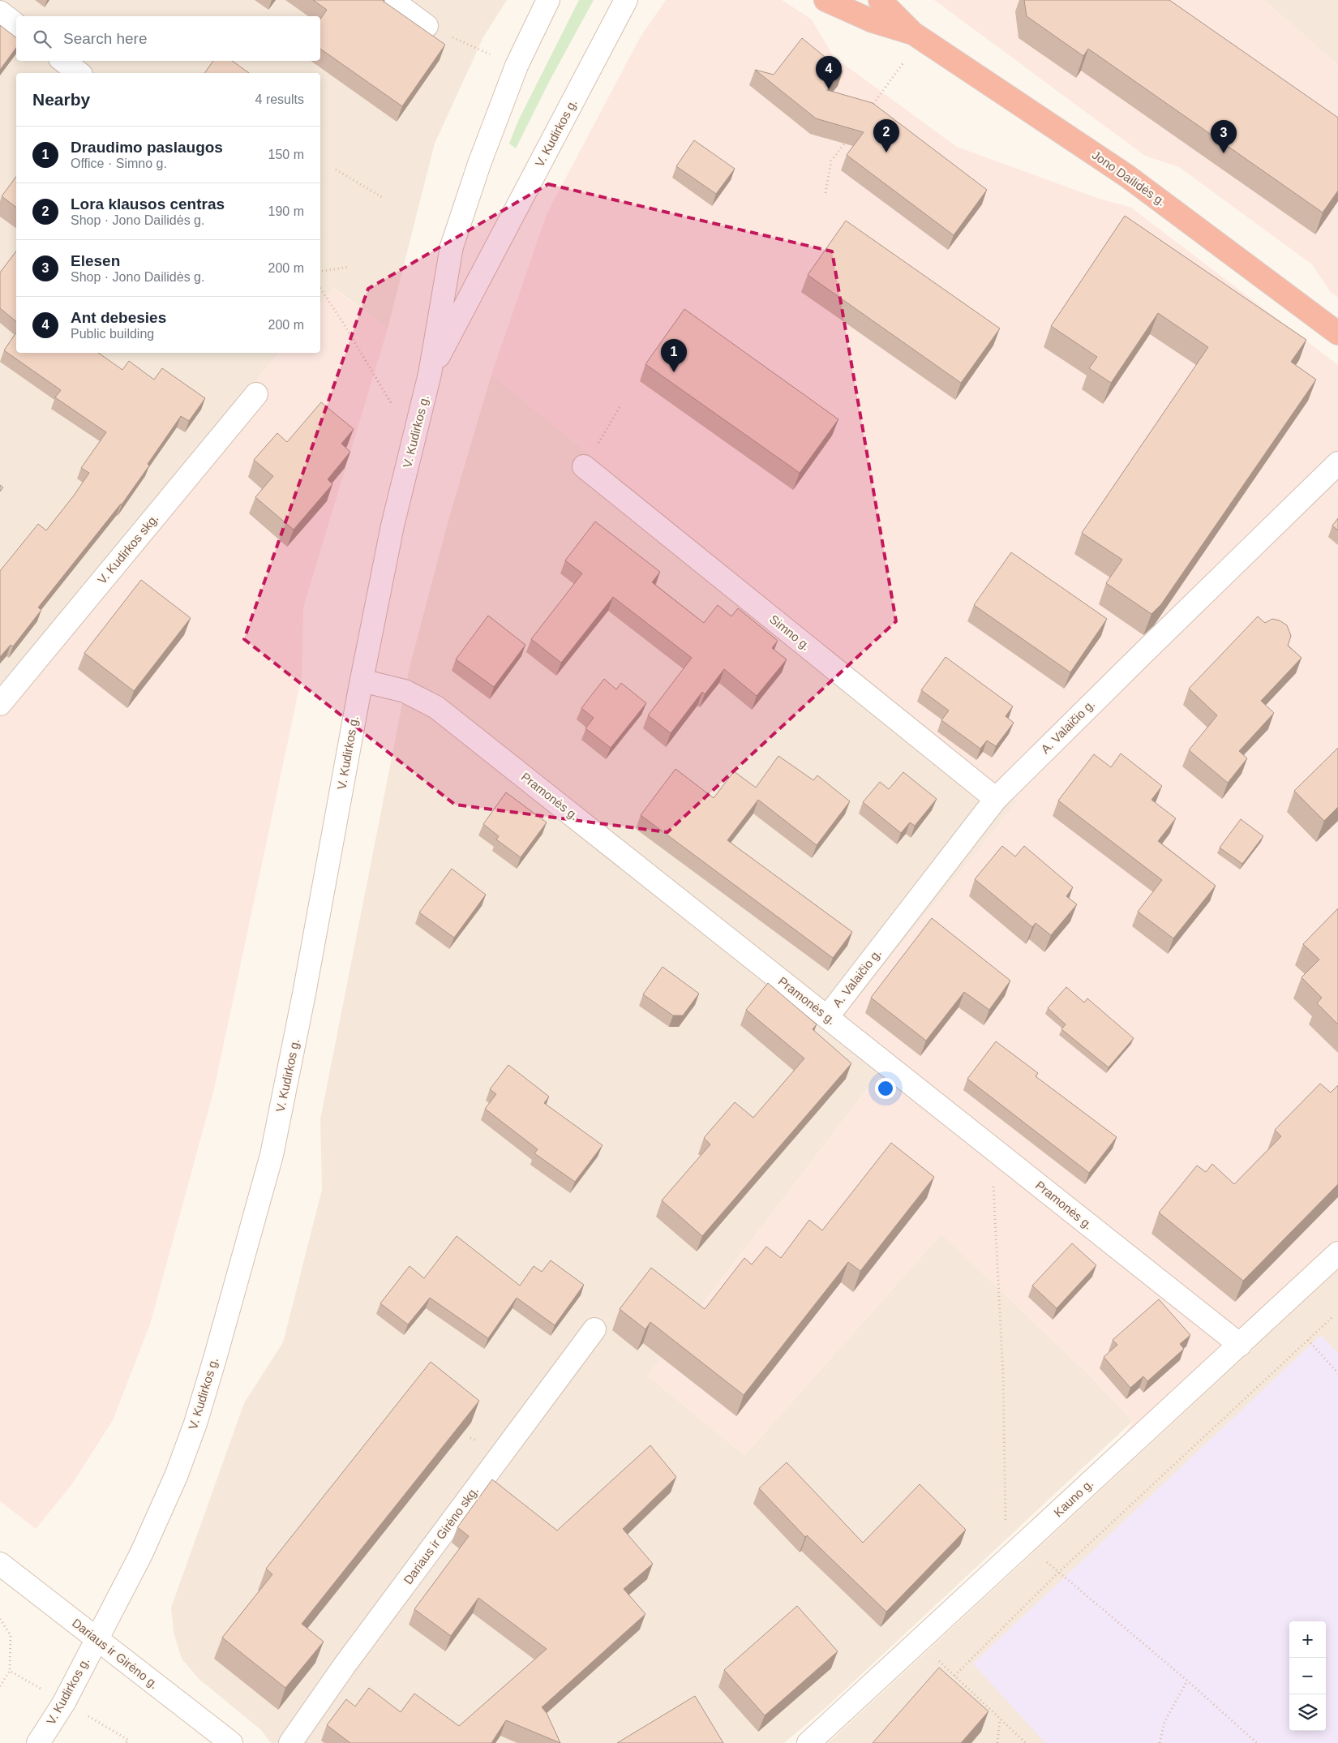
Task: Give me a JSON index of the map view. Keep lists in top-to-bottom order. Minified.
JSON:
{"streets":{"highway":["Jono Dailidės g."],"street":["V. Kudirkos g.","V. Kudirkos skg.","Simno g.","A. Valaičio g.","Pramonės g.","Kauno g.","Dariaus ir Girėno skg.","Dariaus ir Girėno g."]},"crossings":[["V. Kudirkos g.","Pramonės g."],["V. Kudirkos g.","Dariaus ir Girėno g."],["Simno g.","A. Valaičio g."],["A. Valaičio g.","Pramonės g."],["Pramonės g.","Kauno g."]],"page":{"search":"Search here","pins":["4","2","3","1"],"heading":["Nearby","4 results"],"list":[{"mark":"1","name":"Draudimo paslaugos","note":"Office · Simno g.","value":"150 m"},{"mark":"2","name":"Lora klausos centras","note":"Shop · Jono Dailidės g.","value":"190 m"},{"mark":"3","name":"Elesen","note":"Shop · Jono Dailidės g.","value":"200 m"},{"mark":"4","name":"Ant debesies","note":"Public building","value":"200 m"}],"map_buttons":["+","−"]}}
